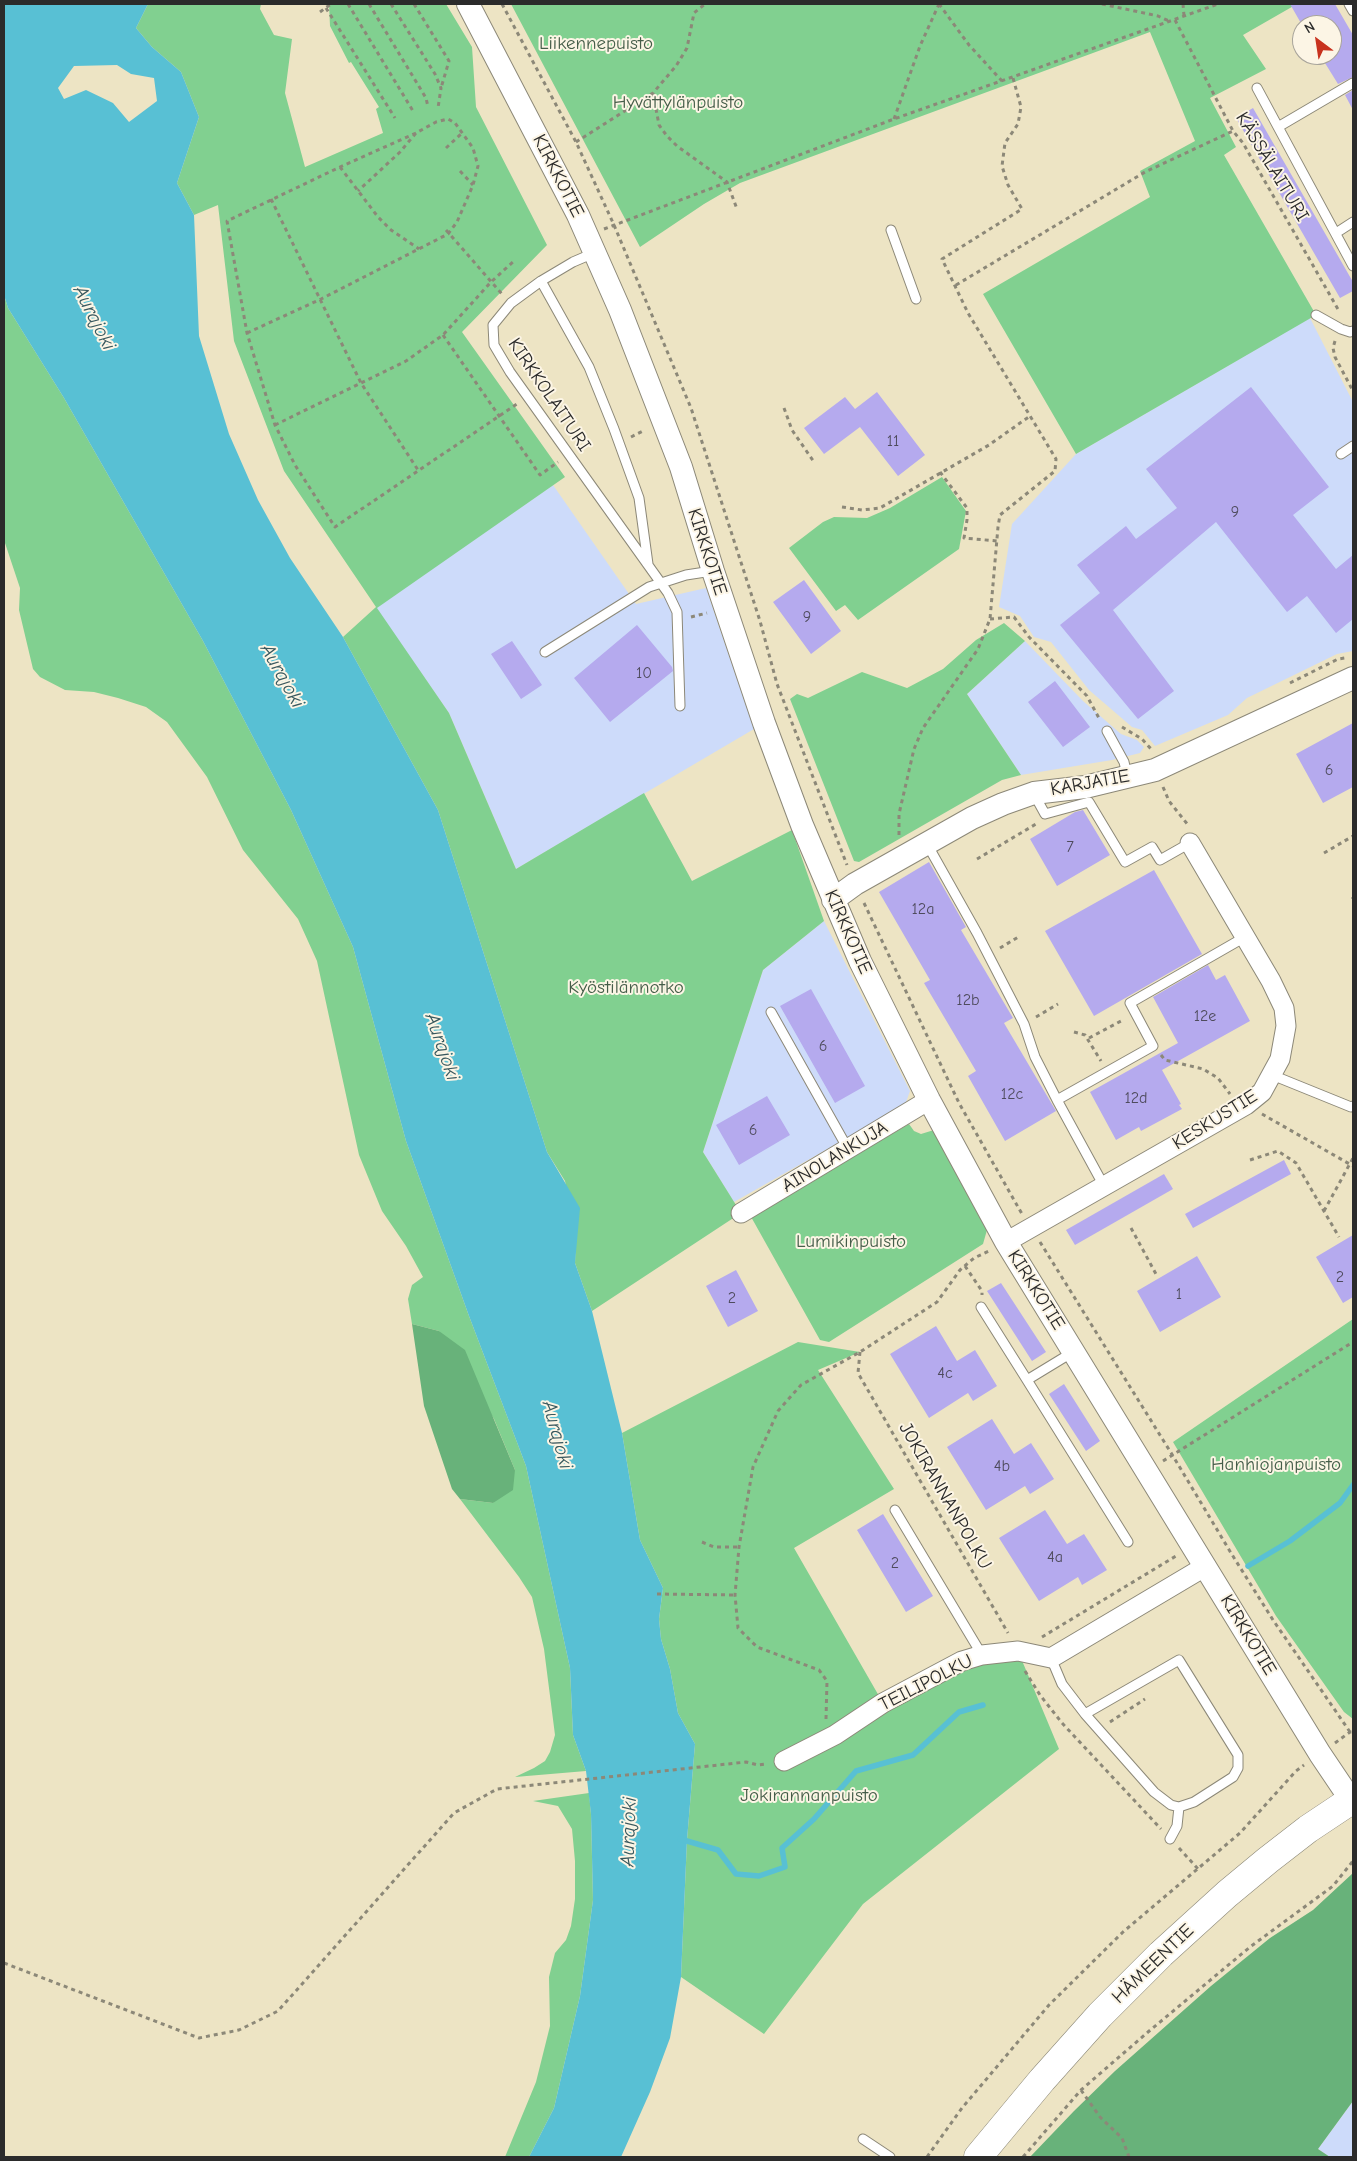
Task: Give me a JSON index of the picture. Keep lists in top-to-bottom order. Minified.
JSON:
{"streets":{"highway":["HÄMEENTIE"],"street":["KIRKKOTIE","KARJATIE","KESKUSTIE","AINOLANKUJA","TEILIPOLKU"],"lane":["KIRKKOLAITURI"],"path":["KÄSSÄLAITURI","JOKIRANNANPOLKU"]},"crossings":[["KIRKKOTIE","KIRKKOLAITURI"],["KIRKKOTIE","KARJATIE"],["KIRKKOTIE","KESKUSTIE"],["KIRKKOTIE","AINOLANKUJA"],["KIRKKOTIE","HÄMEENTIE"],["JOKIRANNANPOLKU","TEILIPOLKU"]],"water":["Aurajoki"],"parks":["Liikennepuisto","Hyvättylänpuisto","Kyöstilännotko","Lumikinpuisto","Hanhiojanpuisto","Jokirannanpuisto"],"house_numbers":["11","9","9","10","6","7","12a","12b","12e","6","12c","12d","6","2","1","2","4c","4b","4a","2"],"north":"top left"}
